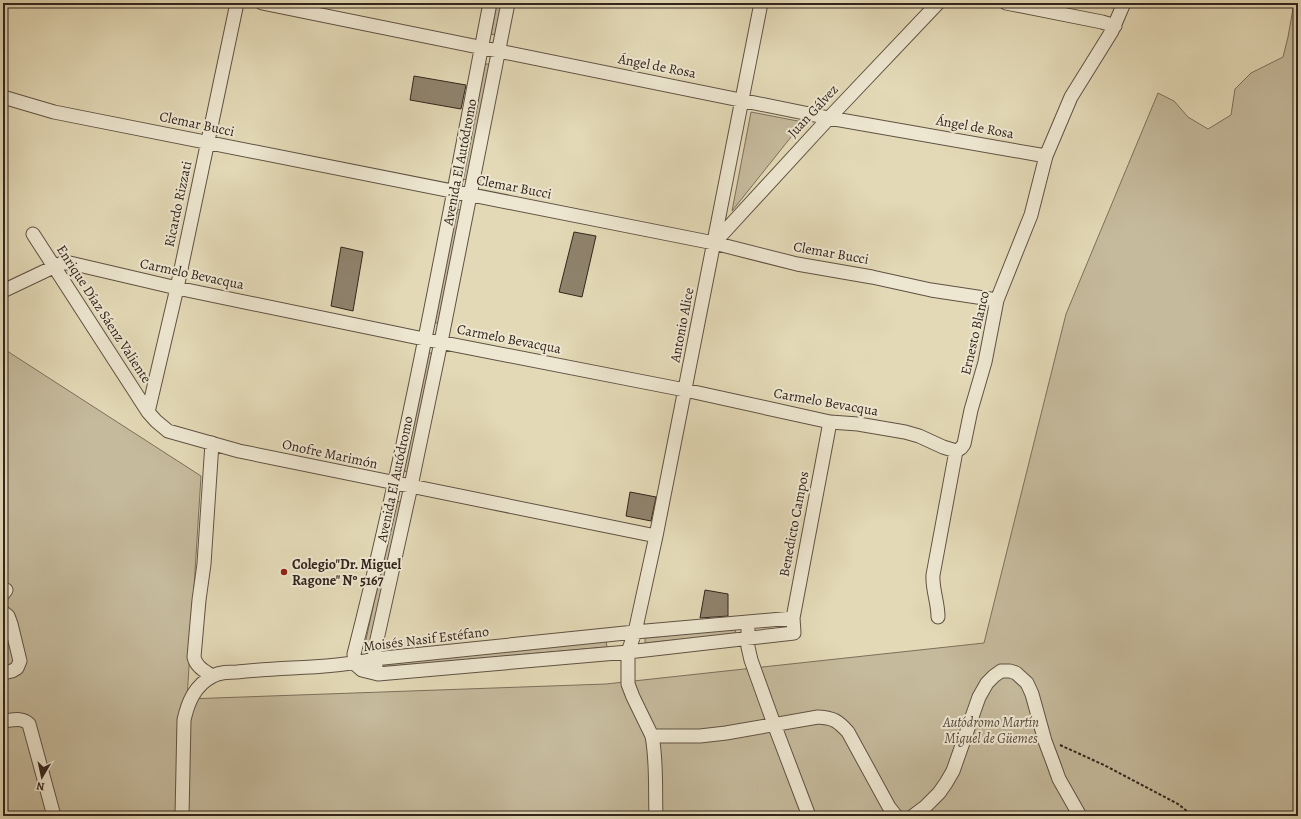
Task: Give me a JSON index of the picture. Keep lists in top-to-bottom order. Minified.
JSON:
{"streets":{"street":["Ángel de Rosa","Juan Gálvez","Clemar Bucci","Avenida El Autódromo","Ricardo Rizzati","Carmelo Bevacqua","Enrique Díaz Sáenz Valiente","Antonio Alice","Ernesto Blanco","Onofre Marimón","Benedicto Campos","Moisés Nasif Estéfano"]},"crossings":[["Ángel de Rosa","Juan Gálvez"],["Ángel de Rosa","Avenida El Autódromo"],["Ángel de Rosa","Antonio Alice"],["Ángel de Rosa","Ernesto Blanco"],["Juan Gálvez","Clemar Bucci"],["Juan Gálvez","Antonio Alice"],["Clemar Bucci","Avenida El Autódromo"],["Clemar Bucci","Ricardo Rizzati"],["Clemar Bucci","Antonio Alice"],["Clemar Bucci","Ernesto Blanco"],["Avenida El Autódromo","Carmelo Bevacqua"],["Avenida El Autódromo","Onofre Marimón"],["Avenida El Autódromo","Moisés Nasif Estéfano"],["Ricardo Rizzati","Carmelo Bevacqua"],["Ricardo Rizzati","Enrique Díaz Sáenz Valiente"],["Ricardo Rizzati","Onofre Marimón"],["Carmelo Bevacqua","Enrique Díaz Sáenz Valiente"],["Carmelo Bevacqua","Antonio Alice"],["Carmelo Bevacqua","Ernesto Blanco"],["Carmelo Bevacqua","Benedicto Campos"],["Enrique Díaz Sáenz Valiente","Onofre Marimón"],["Antonio Alice","Onofre Marimón"],["Antonio Alice","Moisés Nasif Estéfano"],["Benedicto Campos","Moisés Nasif Estéfano"]],"parks":["Autódromo Martín Miguel de Güemes"],"places":["Colegio\"Dr. Miguel Ragone\" Nº 5167"],"north":"bottom"}
